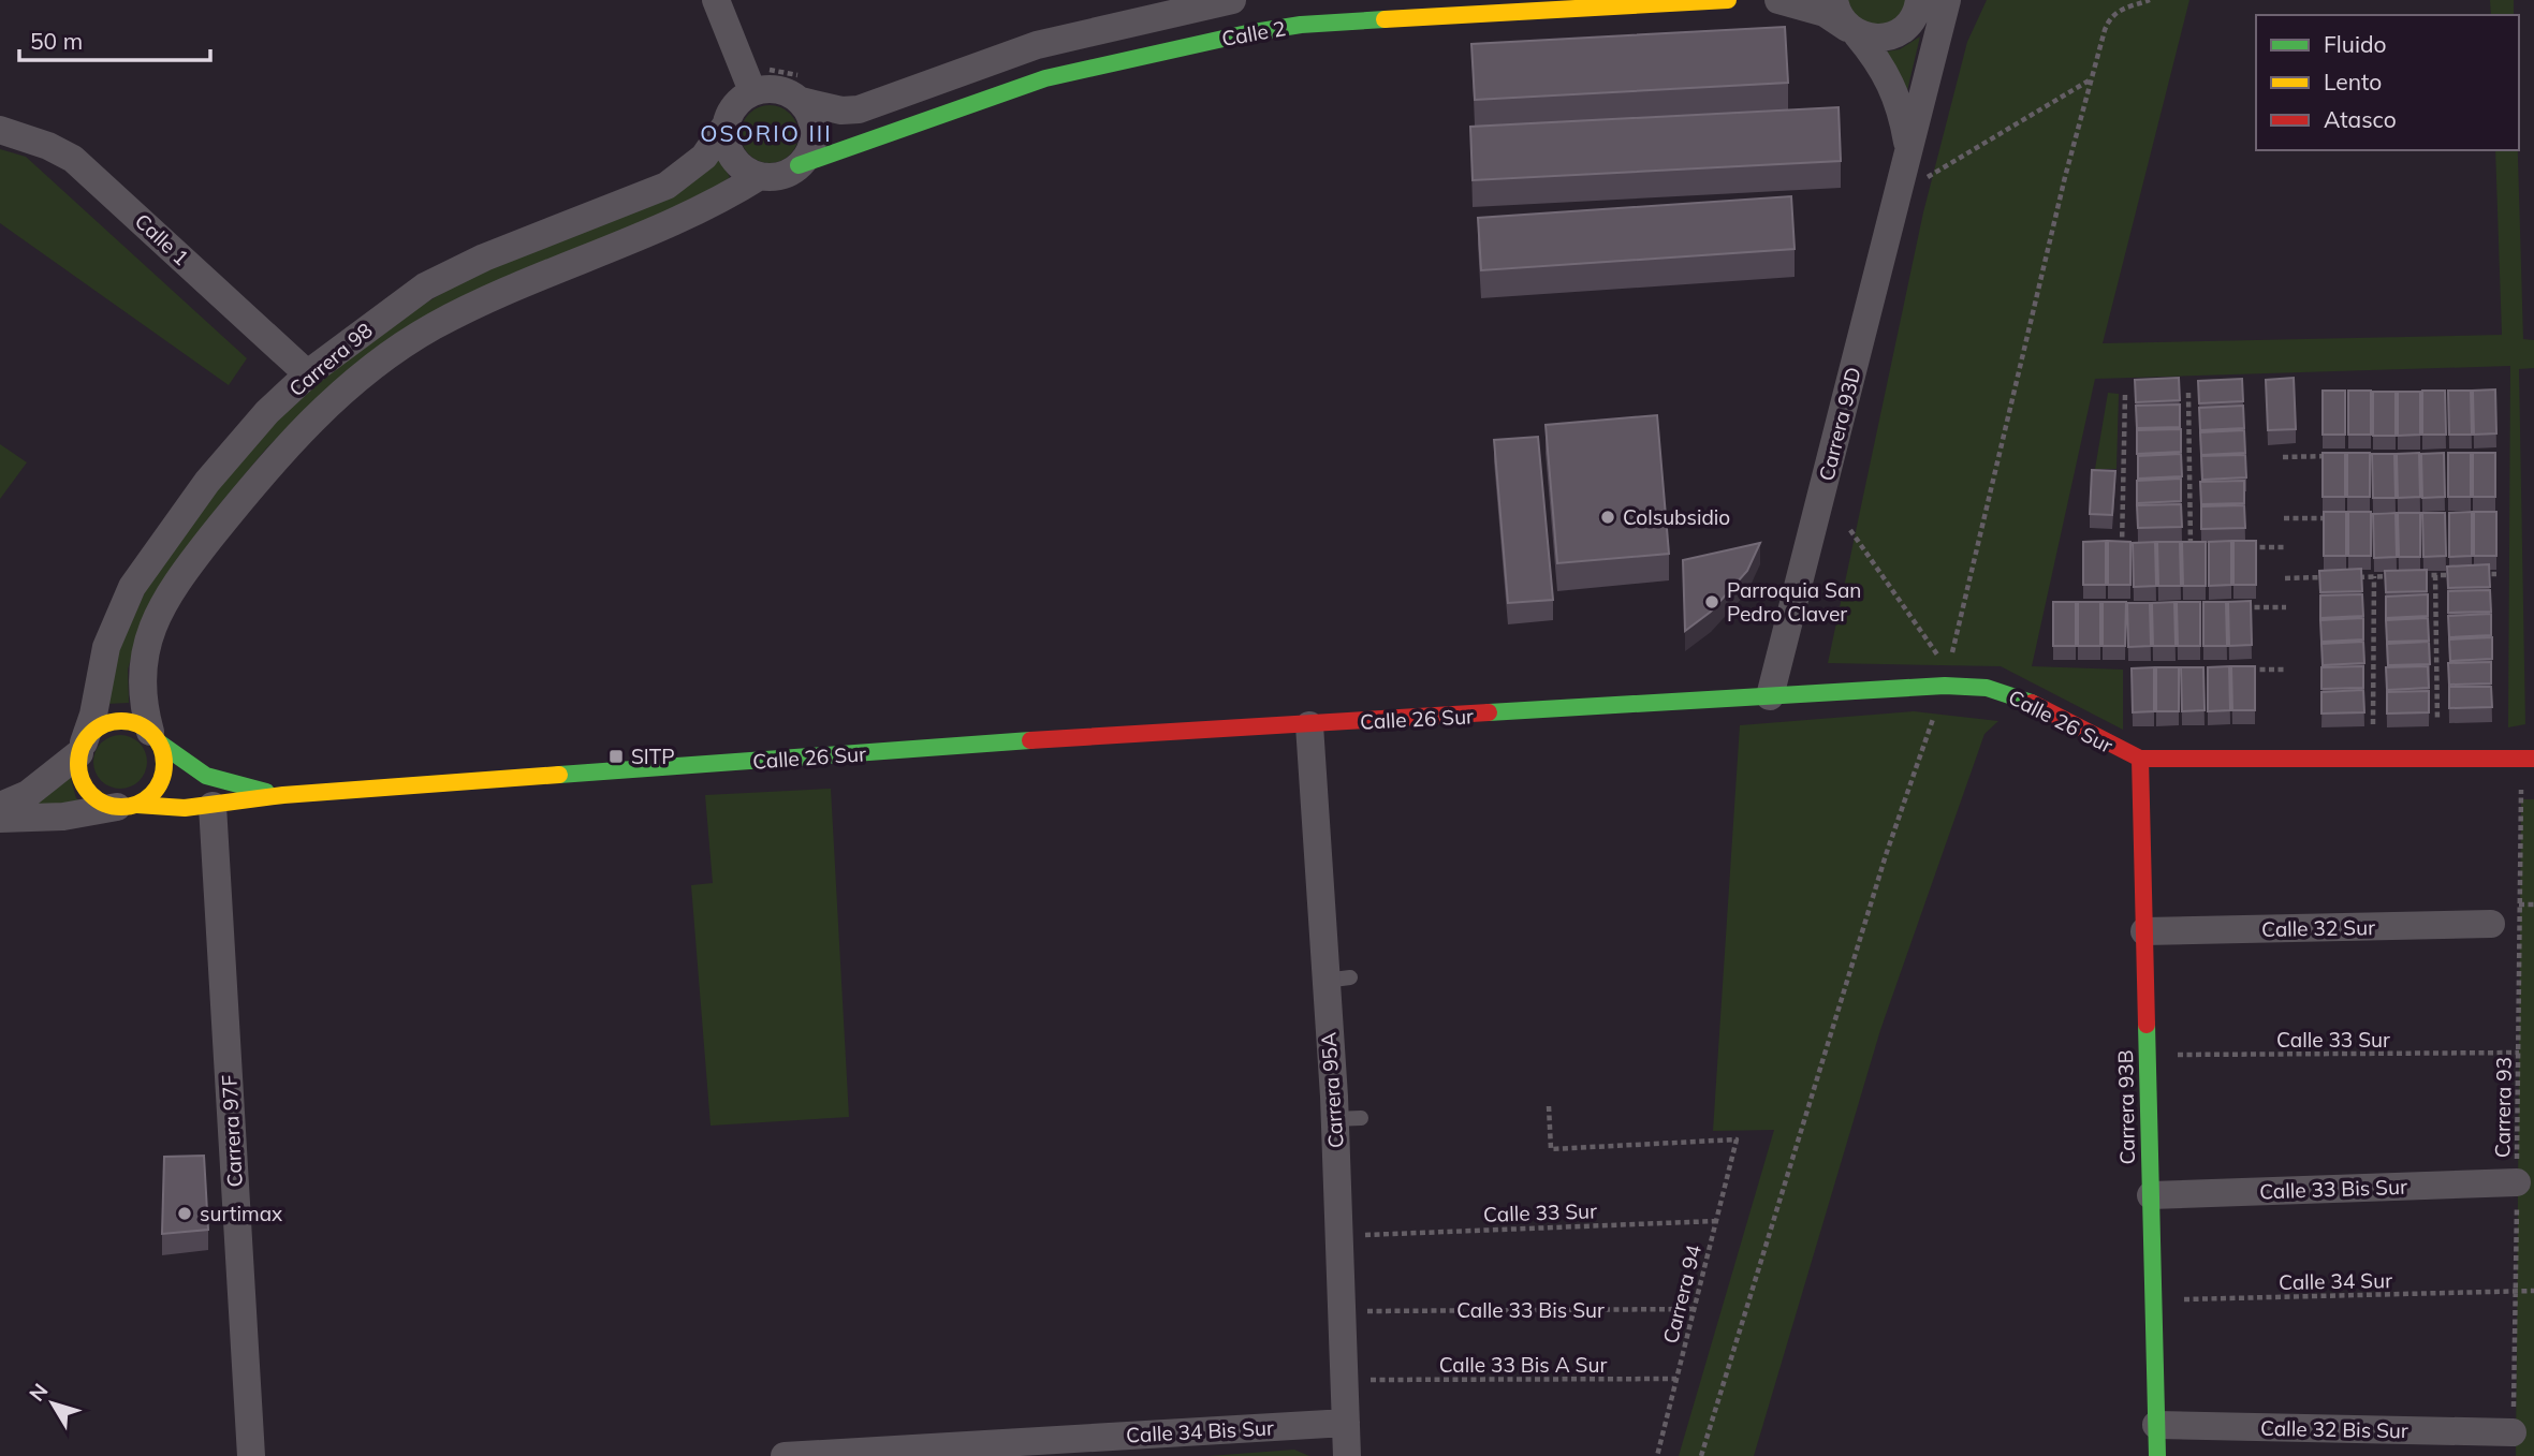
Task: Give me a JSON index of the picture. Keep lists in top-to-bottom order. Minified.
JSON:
{"streets":{"street":["Calle 2","Calle 1","Carrera 98","Carrera 93D","Calle 26 Sur","Calle 32 Sur","Carrera 95A","Carrera 93B","Carrera 97F","Calle 33 Bis Sur","Calle 32 Bis Sur","Calle 34 Bis Sur"],"path":["Calle 33 Sur","Carrera 93","Calle 34 Sur","Carrera 94","Calle 33 Bis A Sur"]},"crossings":[["Calle 2","Carrera 98"],["Calle 1","Carrera 98"],["Carrera 98","Calle 26 Sur"],["Carrera 93D","Calle 26 Sur"],["Calle 26 Sur","Carrera 95A"],["Calle 26 Sur","Carrera 93B"],["Calle 26 Sur","Carrera 93"],["Calle 26 Sur","Carrera 97F"],["Calle 32 Sur","Carrera 93B"],["Calle 33 Sur","Carrera 93B"],["Calle 33 Sur","Carrera 93"],["Calle 33 Sur","Carrera 94"],["Carrera 95A","Calle 34 Bis Sur"],["Carrera 93B","Calle 33 Bis Sur"],["Carrera 93B","Calle 34 Sur"],["Carrera 93B","Calle 32 Bis Sur"],["Carrera 93","Calle 33 Bis Sur"],["Carrera 93","Calle 34 Sur"],["Carrera 93","Calle 32 Bis Sur"],["Calle 33 Bis Sur","Carrera 94"],["Carrera 94","Calle 33 Bis A Sur"]],"districts":["OSORIO III"],"places":{"other":["Colsubsidio","Parroquia San Pedro Claver","surtimax"],"transit":["SITP"]},"legend":["Fluido","Lento","Atasco"],"scale_bar":"50 m","north":"top left"}
